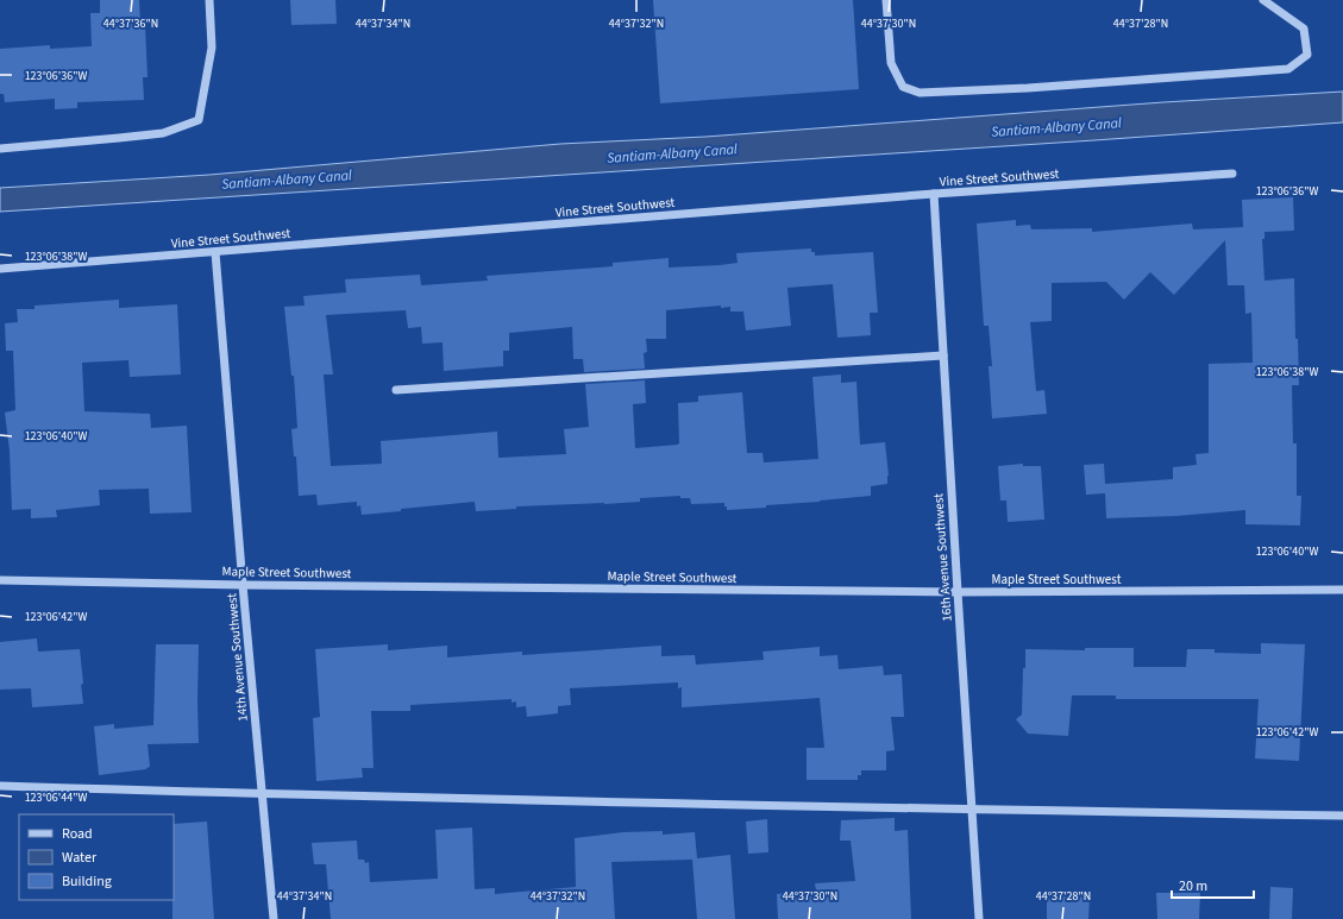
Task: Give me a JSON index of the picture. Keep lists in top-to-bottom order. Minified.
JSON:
{"streets":{"street":["Vine Street Southwest","16th Avenue Southwest","Maple Street Southwest","14th Avenue Southwest"]},"crossings":[["Vine Street Southwest","16th Avenue Southwest"],["Vine Street Southwest","14th Avenue Southwest"],["16th Avenue Southwest","Maple Street Southwest"],["Maple Street Southwest","14th Avenue Southwest"]],"water":["Santiam-Albany Canal"],"legend":["Road","Water","Building"],"scale_bar":"20 m","coordinates":["44°37'36\"N","44°37'34\"N","44°37'32\"N","44°37'30\"N","44°37'28\"N","123°06'36\"W","123°06'38\"W","123°06'40\"W","123°06'42\"W","123°06'44\"W"]}
